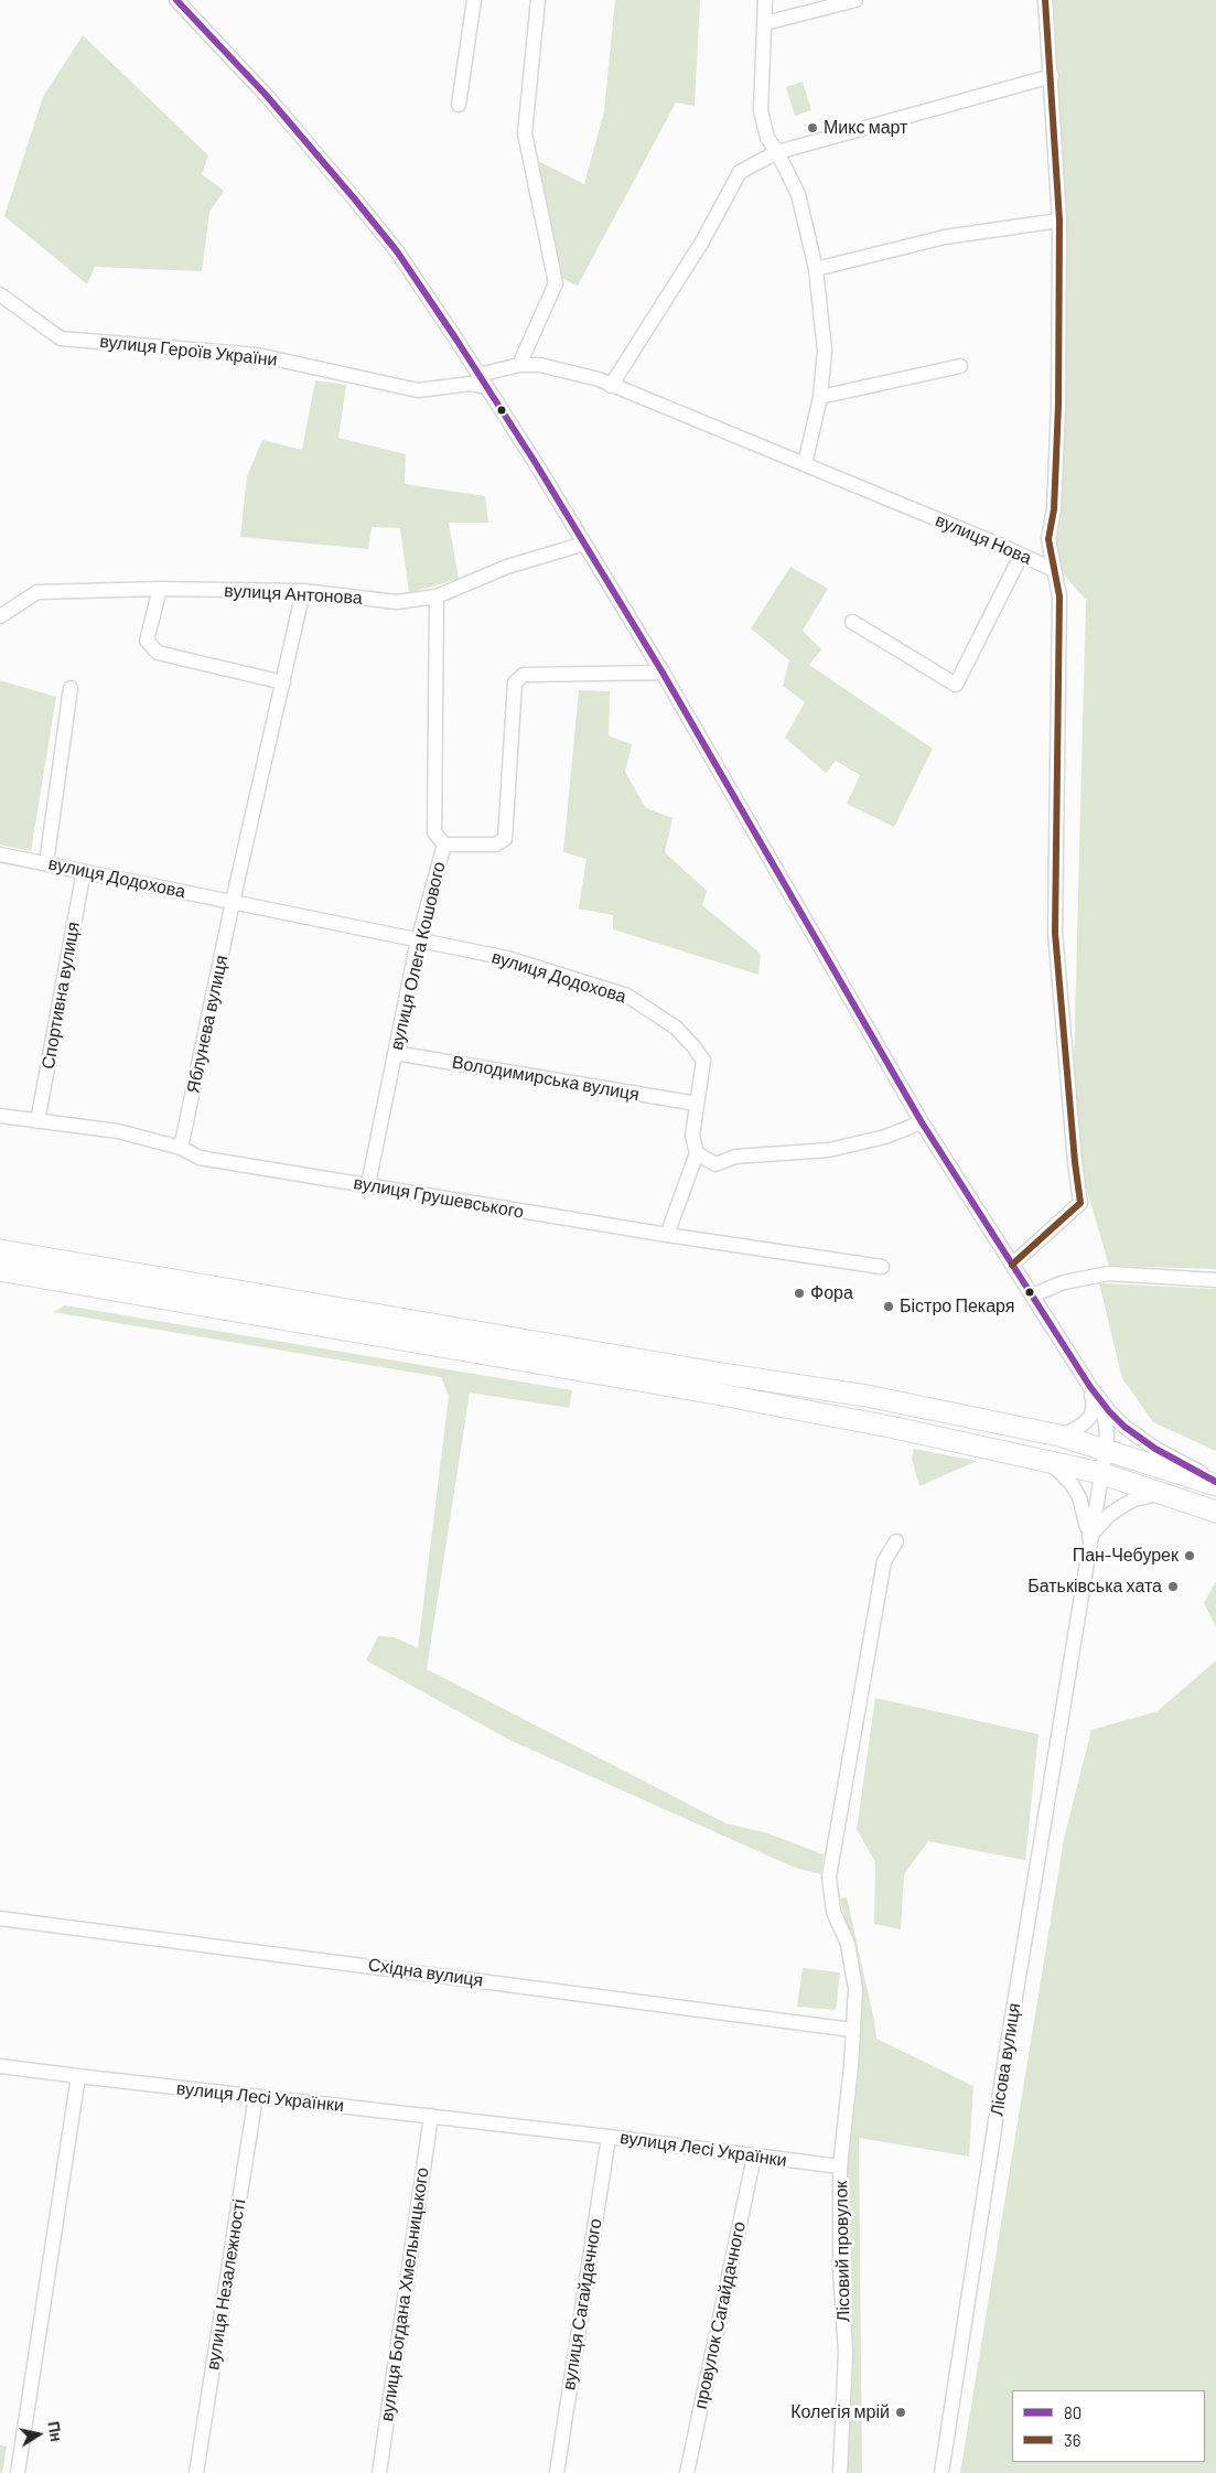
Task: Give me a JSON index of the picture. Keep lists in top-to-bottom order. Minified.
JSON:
{"streets":{"street":["вулиця Героїв України","вулиця Нова","вулиця Антонова","вулиця Додохова","вулиця Олега Кошового","Спортивна вулиця","Яблунева вулиця","Володимирська вулиця","вулиця Грушевського","Східна вулиця","Лісова вулиця","вулиця Лесі Українки","Лісовий провулок","вулиця Незалежності","вулиця Богдана Хмельницького","вулиця Сагайдачного","провулок Сагайдачного"]},"crossings":[["вулиця Героїв України","вулиця Нова"],["вулиця Антонова","вулиця Олега Кошового"],["вулиця Додохова","вулиця Олега Кошового"],["вулиця Додохова","Спортивна вулиця"],["вулиця Додохова","Яблунева вулиця"],["вулиця Додохова","Володимирська вулиця"],["вулиця Олега Кошового","Володимирська вулиця"],["вулиця Олега Кошового","вулиця Грушевського"],["Спортивна вулиця","вулиця Грушевського"],["Яблунева вулиця","вулиця Грушевського"],["Східна вулиця","Лісовий провулок"],["вулиця Лесі Українки","Лісовий провулок"],["вулиця Лесі Українки","вулиця Незалежності"],["вулиця Лесі Українки","вулиця Богдана Хмельницького"],["вулиця Лесі Українки","вулиця Сагайдачного"],["вулиця Лесі Українки","провулок Сагайдачного"]],"places":["Микс март","Фора","Бістро Пекаря","Пан-Чебурек","Батьківська хата","Колегія мрій"],"lines":["transit line 80","transit line 36"],"legend":["80","36"],"north":"right"}
